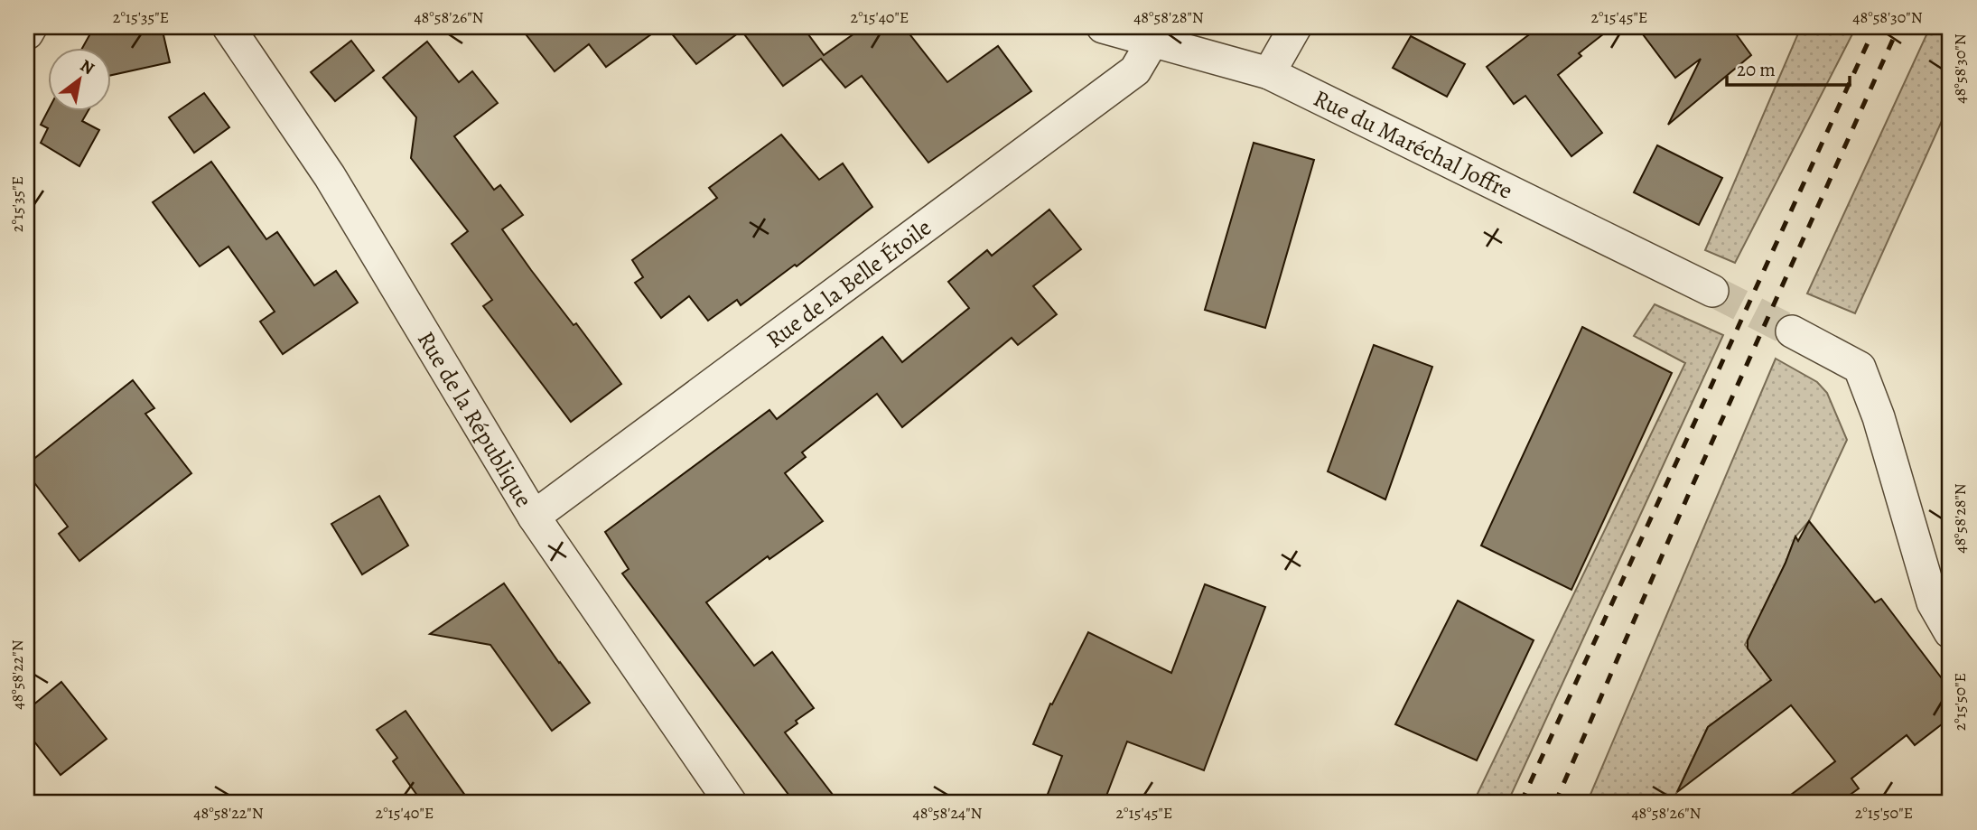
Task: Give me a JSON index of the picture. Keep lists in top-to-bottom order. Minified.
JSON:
{"streets":{"street":["Rue du Maréchal Joffre","Rue de la Belle Étoile","Rue de la République"]},"crossings":[["Rue du Maréchal Joffre","Rue de la Belle Étoile"],["Rue de la Belle Étoile","Rue de la République"]],"scale_bar":"20 m","north":"top right","coordinates":["2°15'35\"E","48°58'26\"N","2°15'40\"E","48°58'28\"N","2°15'45\"E","48°58'30\"N","48°58'22\"N","2°15'50\"E","48°58'24\"N"]}
